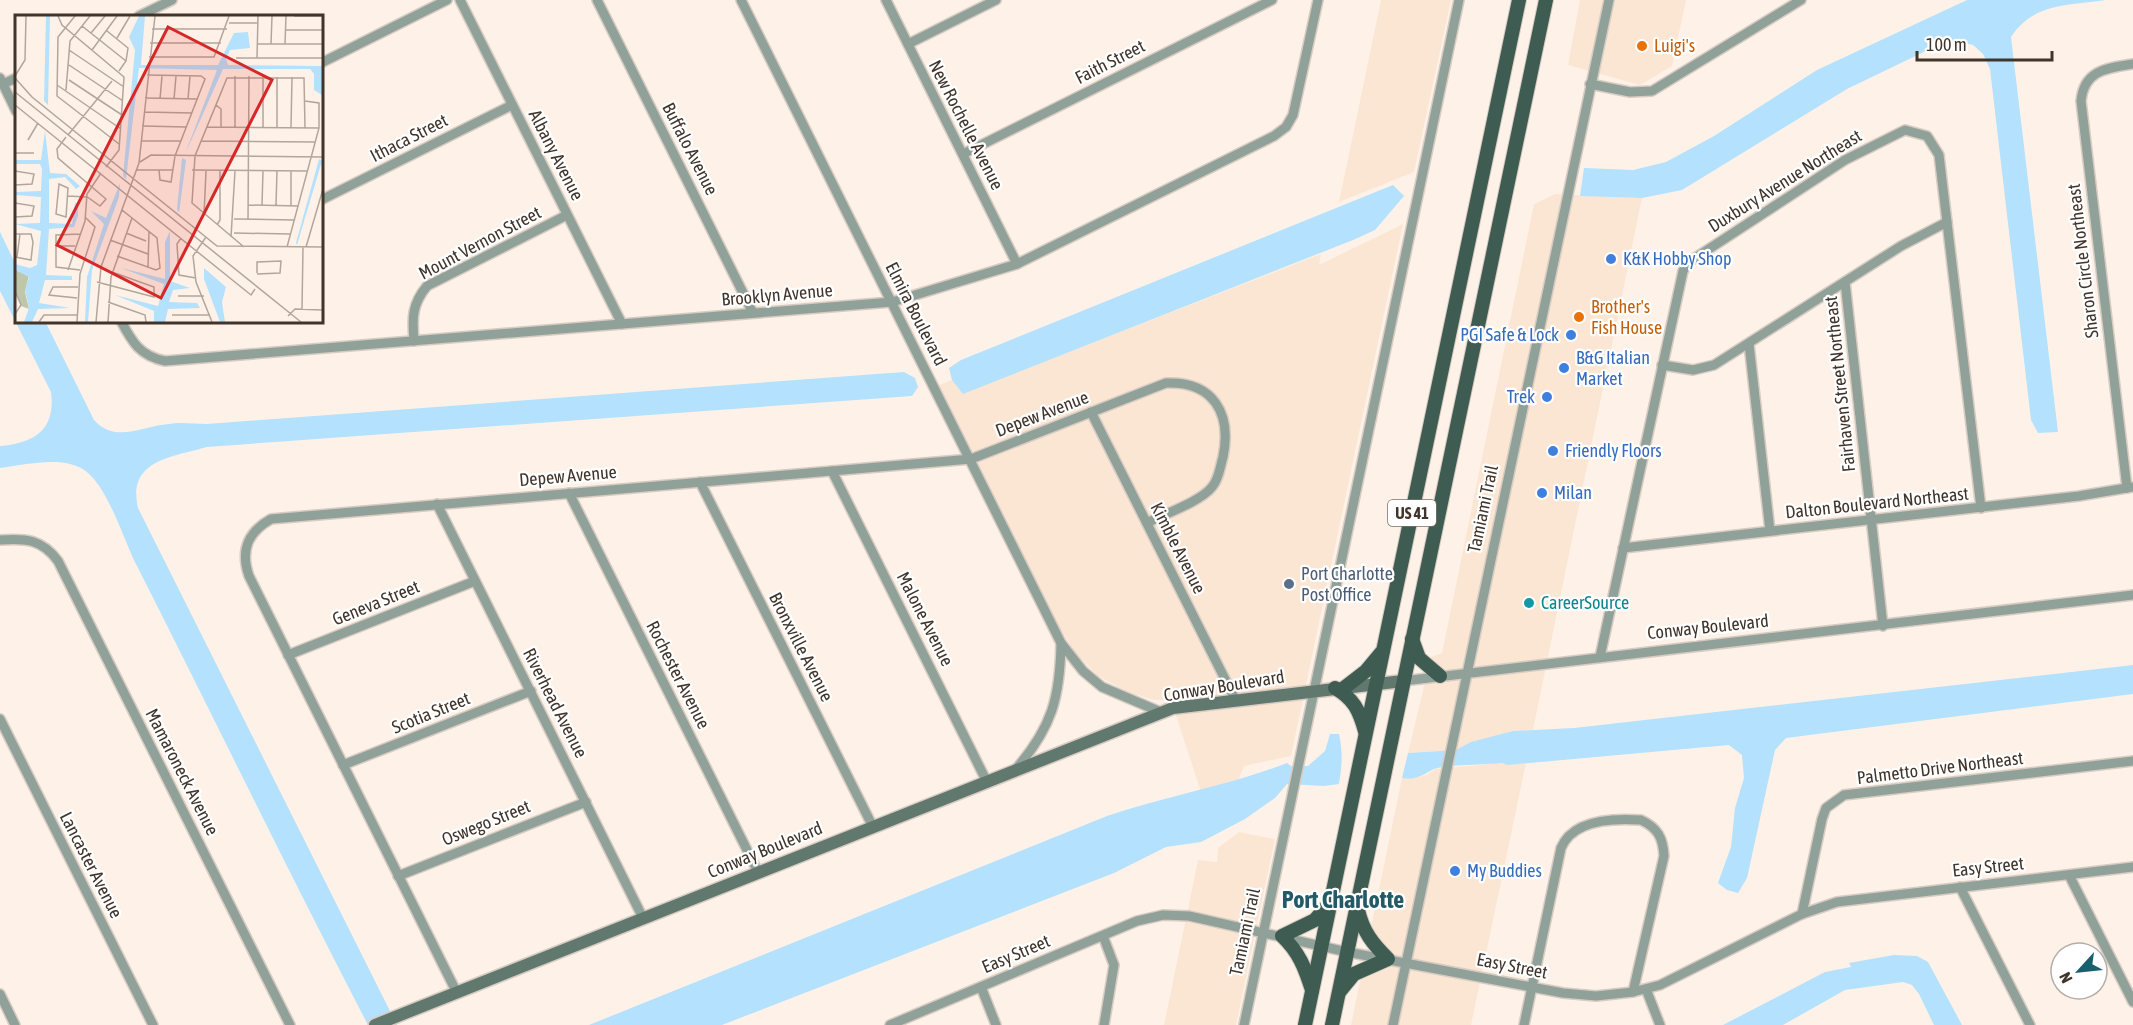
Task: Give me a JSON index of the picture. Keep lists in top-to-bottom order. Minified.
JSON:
{"streets":{"main road":["US 41"],"street":["Faith Street","New Rochelle Avenue","Ithaca Street","Buffalo Avenue","Albany Avenue","Duxbury Avenue Northeast","Mount Vernon Street","Sharon Circle Northeast","Brooklyn Avenue","Elmira Boulevard","Fairhaven Street Northeast","Depew Avenue","Dalton Boulevard Northeast","Tamiami Trail","Kimble Avenue","Geneva Street","Malone Avenue","Conway Boulevard","Bronxville Avenue","Rochester Avenue","Riverhead Avenue","Scotia Street","Palmetto Drive Northeast","Mamaroneck Avenue","Oswego Street","Lancaster Avenue","Easy Street"]},"crossings":[["Faith Street","New Rochelle Avenue"],["New Rochelle Avenue","Brooklyn Avenue"],["Ithaca Street","Albany Avenue"],["Buffalo Avenue","Brooklyn Avenue"],["Albany Avenue","Mount Vernon Street"],["Albany Avenue","Brooklyn Avenue"],["Duxbury Avenue Northeast","Dalton Boulevard Northeast"],["Duxbury Avenue Northeast","Conway Boulevard"],["Mount Vernon Street","Brooklyn Avenue"],["Sharon Circle Northeast","Dalton Boulevard Northeast"],["Brooklyn Avenue","Elmira Boulevard"],["Elmira Boulevard","Depew Avenue"],["Elmira Boulevard","Conway Boulevard"],["Fairhaven Street Northeast","Dalton Boulevard Northeast"],["Fairhaven Street Northeast","Conway Boulevard"],["Depew Avenue","Kimble Avenue"],["Depew Avenue","Geneva Street"],["Depew Avenue","Malone Avenue"],["Depew Avenue","Conway Boulevard"],["Depew Avenue","Bronxville Avenue"],["Depew Avenue","Rochester Avenue"],["Depew Avenue","Riverhead Avenue"],["Depew Avenue","Scotia Street"],["Depew Avenue","Oswego Street"],["Tamiami Trail","Conway Boulevard"],["Tamiami Trail","Easy Street"],["US 41","Conway Boulevard"],["US 41","Easy Street"],["Kimble Avenue","Conway Boulevard"],["Geneva Street","Riverhead Avenue"],["Malone Avenue","Conway Boulevard"],["Conway Boulevard","Bronxville Avenue"],["Conway Boulevard","Rochester Avenue"],["Conway Boulevard","Riverhead Avenue"],["Riverhead Avenue","Scotia Street"],["Riverhead Avenue","Oswego Street"],["Palmetto Drive Northeast","Easy Street"]],"districts":["Port Charlotte"],"places":["Luigi's","K&K Hobby Shop","Brother's Fish House","PGI Safe & Lock","B&G Italian Market","Trek","Friendly Floors","Milan","Port Charlotte Post Office","CareerSource","My Buddies"],"scale_bar":"100 m","north":"bottom left"}
